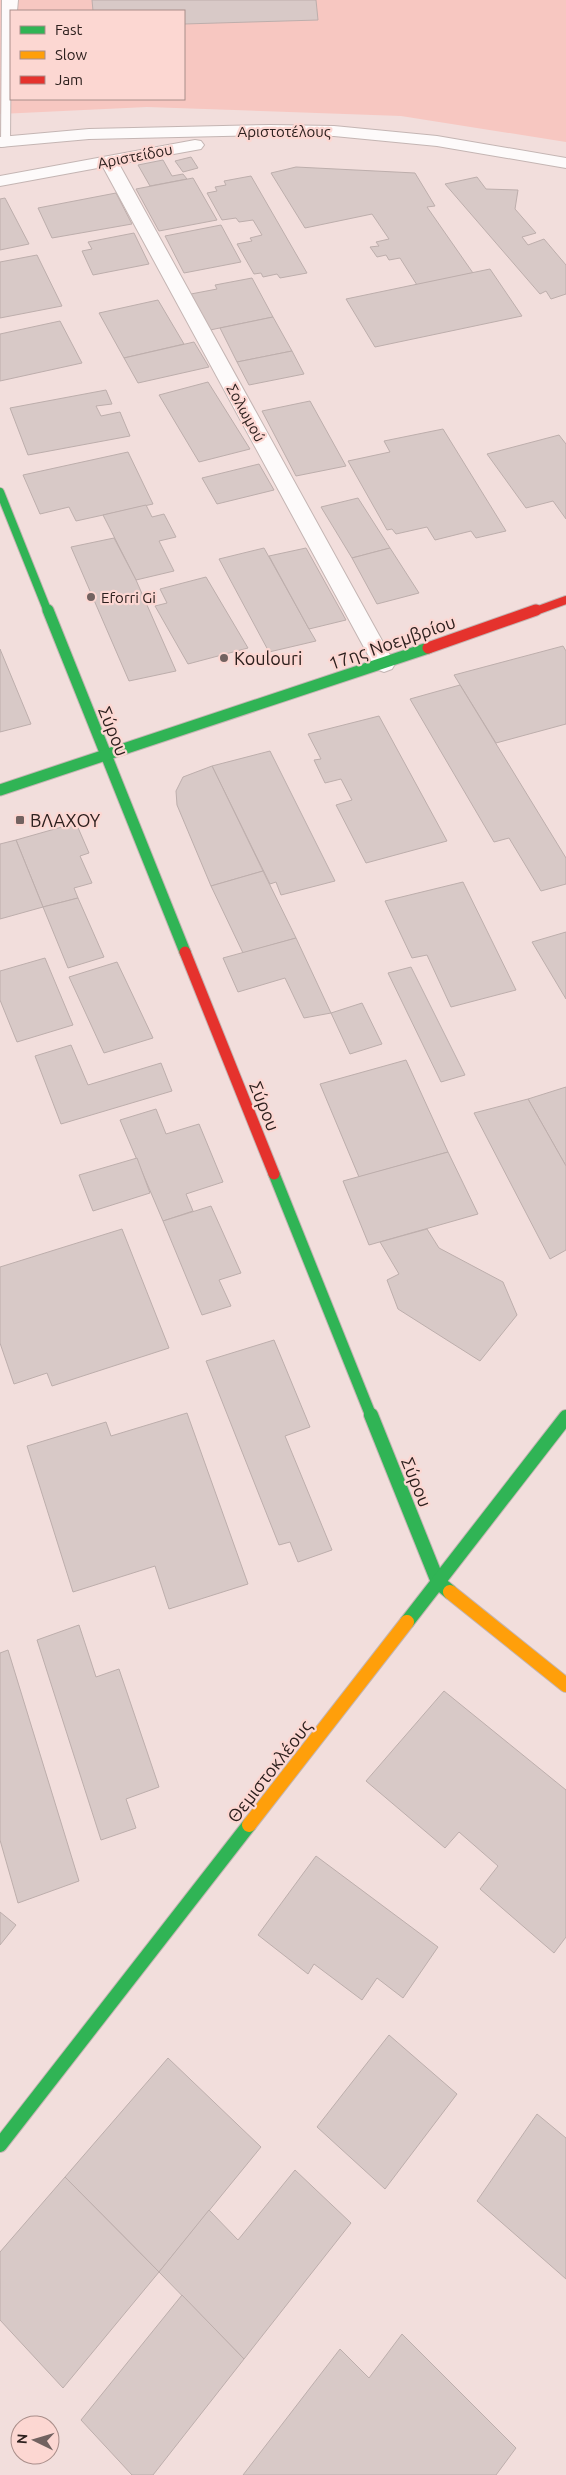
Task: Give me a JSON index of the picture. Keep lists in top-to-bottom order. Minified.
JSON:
{"streets":{"street":["Αριστοτέλους","Αριστείδου","Σολωμού","17ης Νοεμβρίου","Σύρου","Θεμιστοκλέους"]},"crossings":[["Αριστοτέλους","Αριστείδου"],["Αριστείδου","Σολωμού"],["Σολωμού","17ης Νοεμβρίου"],["17ης Νοεμβρίου","Σύρου"],["Σύρου","Θεμιστοκλέους"]],"places":{"other":["Eforri Gi","Koulouri"],"transit":["ΒΛΑΧΟΥ"]},"legend":["Fast","Slow","Jam"],"north":"left"}
